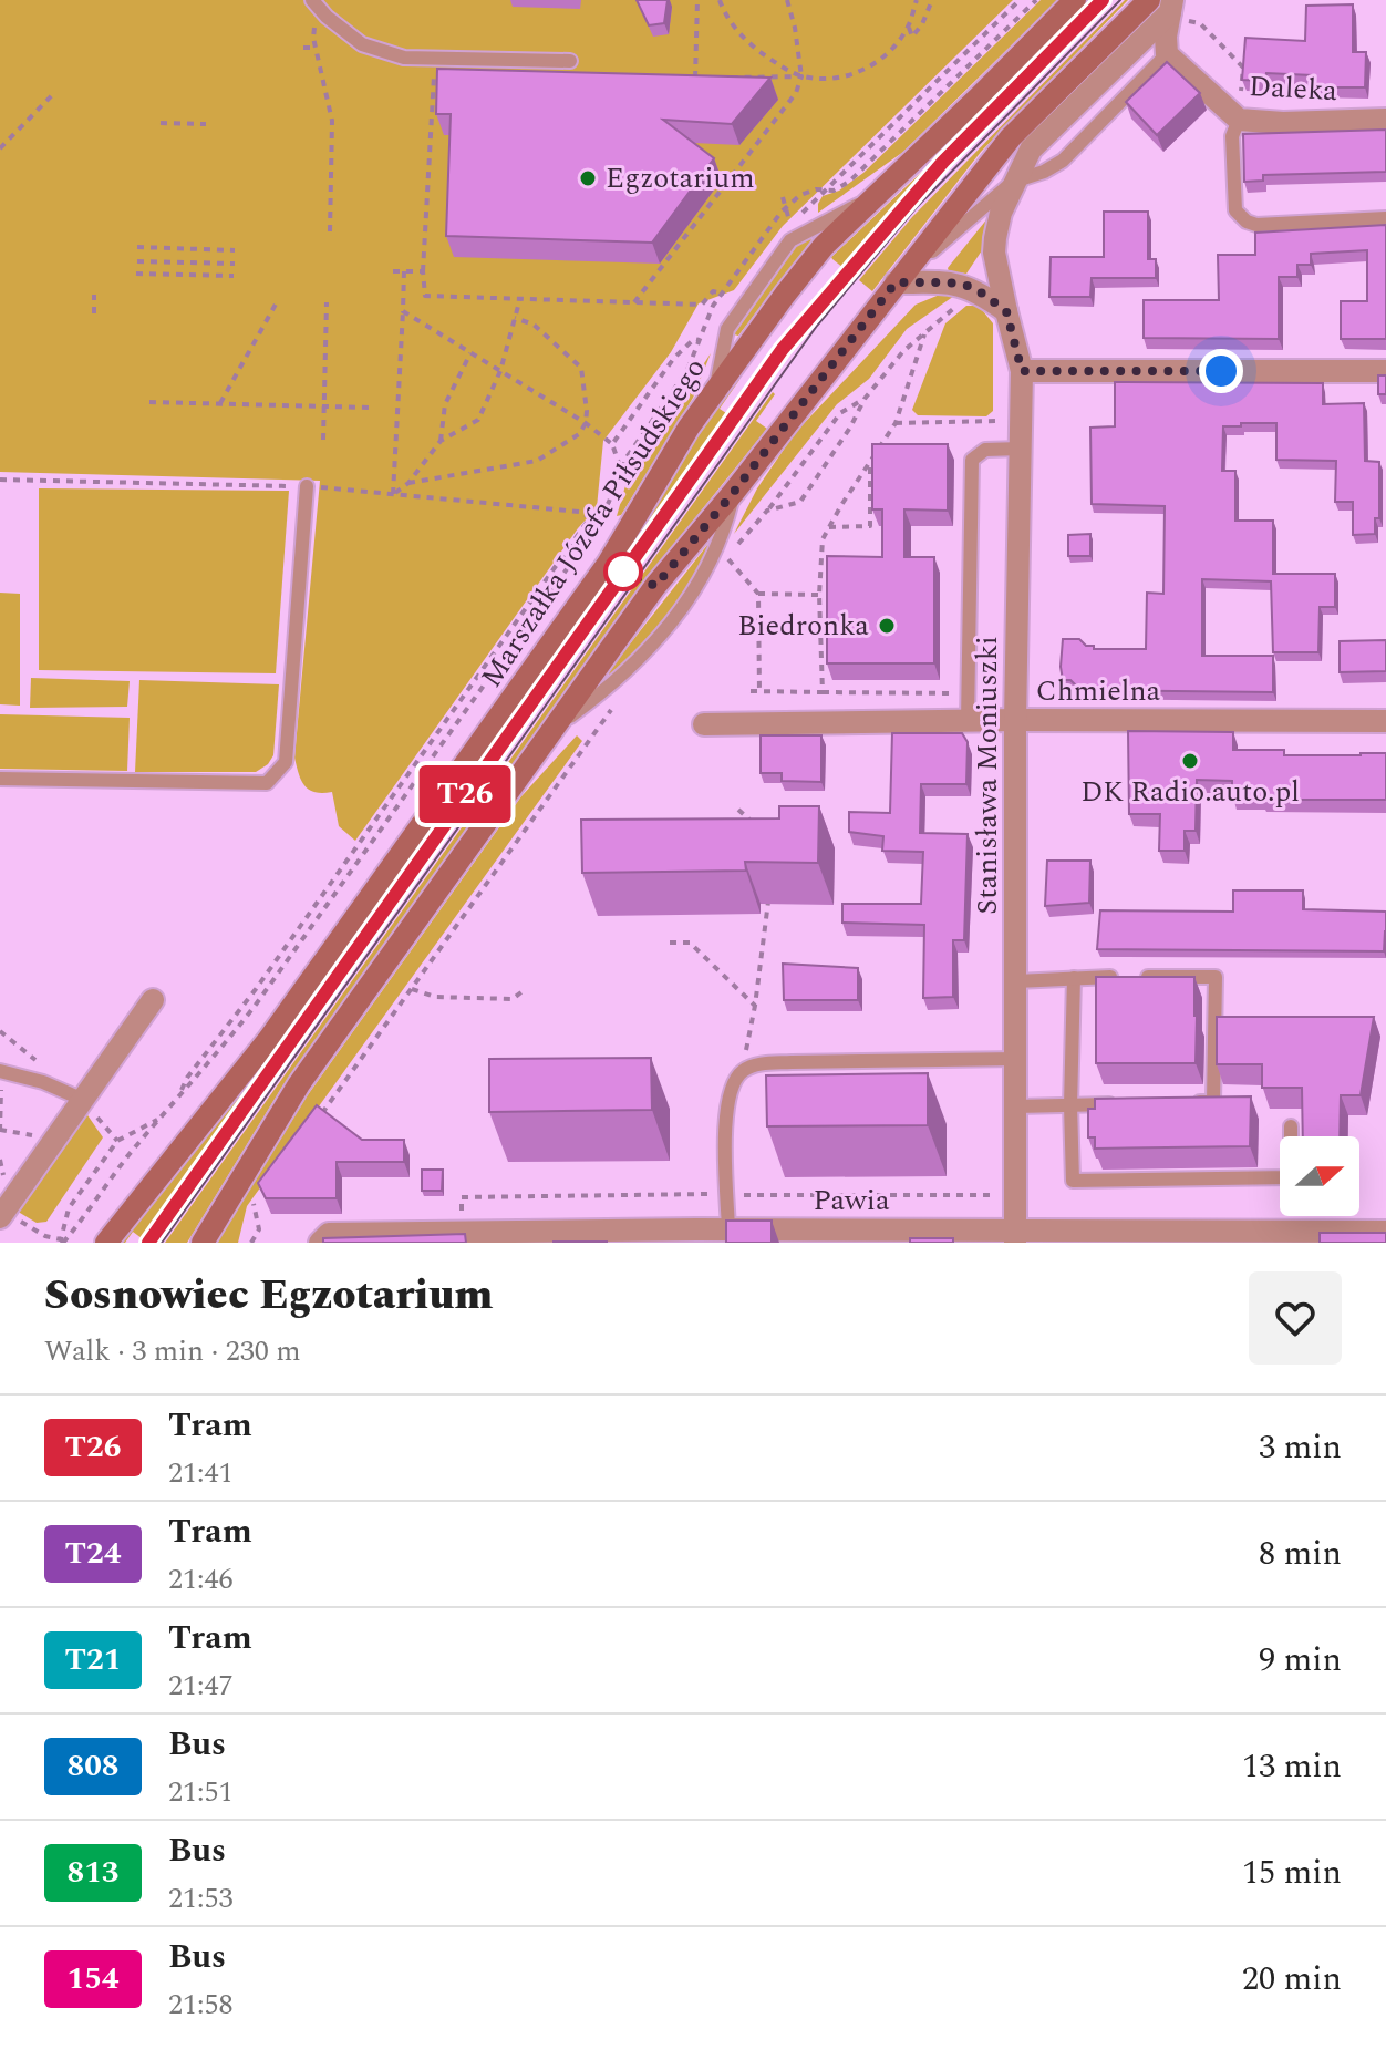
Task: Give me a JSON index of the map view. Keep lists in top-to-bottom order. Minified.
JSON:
{"streets":{"main road":["Marszałka Józefa Piłsudskiego"],"street":["Daleka","Chmielna","Stanisława Moniuszki","Pawia"]},"crossings":[["Chmielna","Stanisława Moniuszki"],["Stanisława Moniuszki","Pawia"]],"places":["Egzotarium","Biedronka","DK Radio.auto.pl"],"lines":["tram line T26"],"north":"right","page":{"on_map":"T26","heading":["Sosnowiec Egzotarium","Walk · 3 min · 230 m"],"list":[{"mark":"T26","name":"Tram","note":"21:41","value":"3 min"},{"mark":"T24","name":"Tram","note":"21:46","value":"8 min"},{"mark":"T21","name":"Tram","note":"21:47","value":"9 min"},{"mark":"808","name":"Bus","note":"21:51","value":"13 min"},{"mark":"813","name":"Bus","note":"21:53","value":"15 min"},{"mark":"154","name":"Bus","note":"21:58","value":"20 min"}]}}
